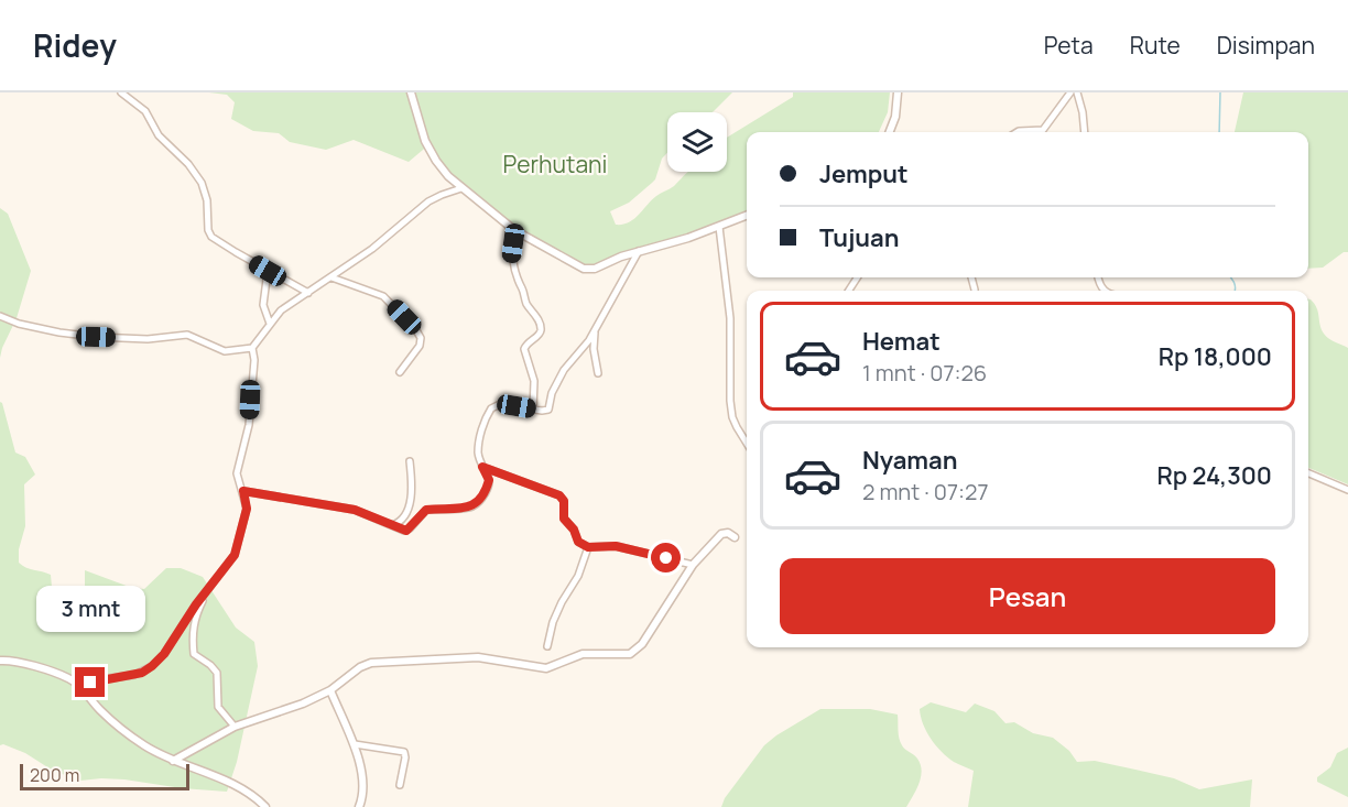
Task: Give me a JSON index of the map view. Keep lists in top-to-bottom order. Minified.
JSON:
{"parks":["Perhutani"],"scale_bar":"200 m","page":{"header":"Ridey","nav":["Peta","Rute","Disimpan"],"banner":["Jemput","Tujuan"],"list":[{"name":"Hemat","note":"1 mnt · 07:26","value":"Rp 18,000"},{"name":"Nyaman","note":"2 mnt · 07:27","value":"Rp 24,300"}],"buttons":"Pesan","bubble":"3 mnt","scale":"200 m"}}
